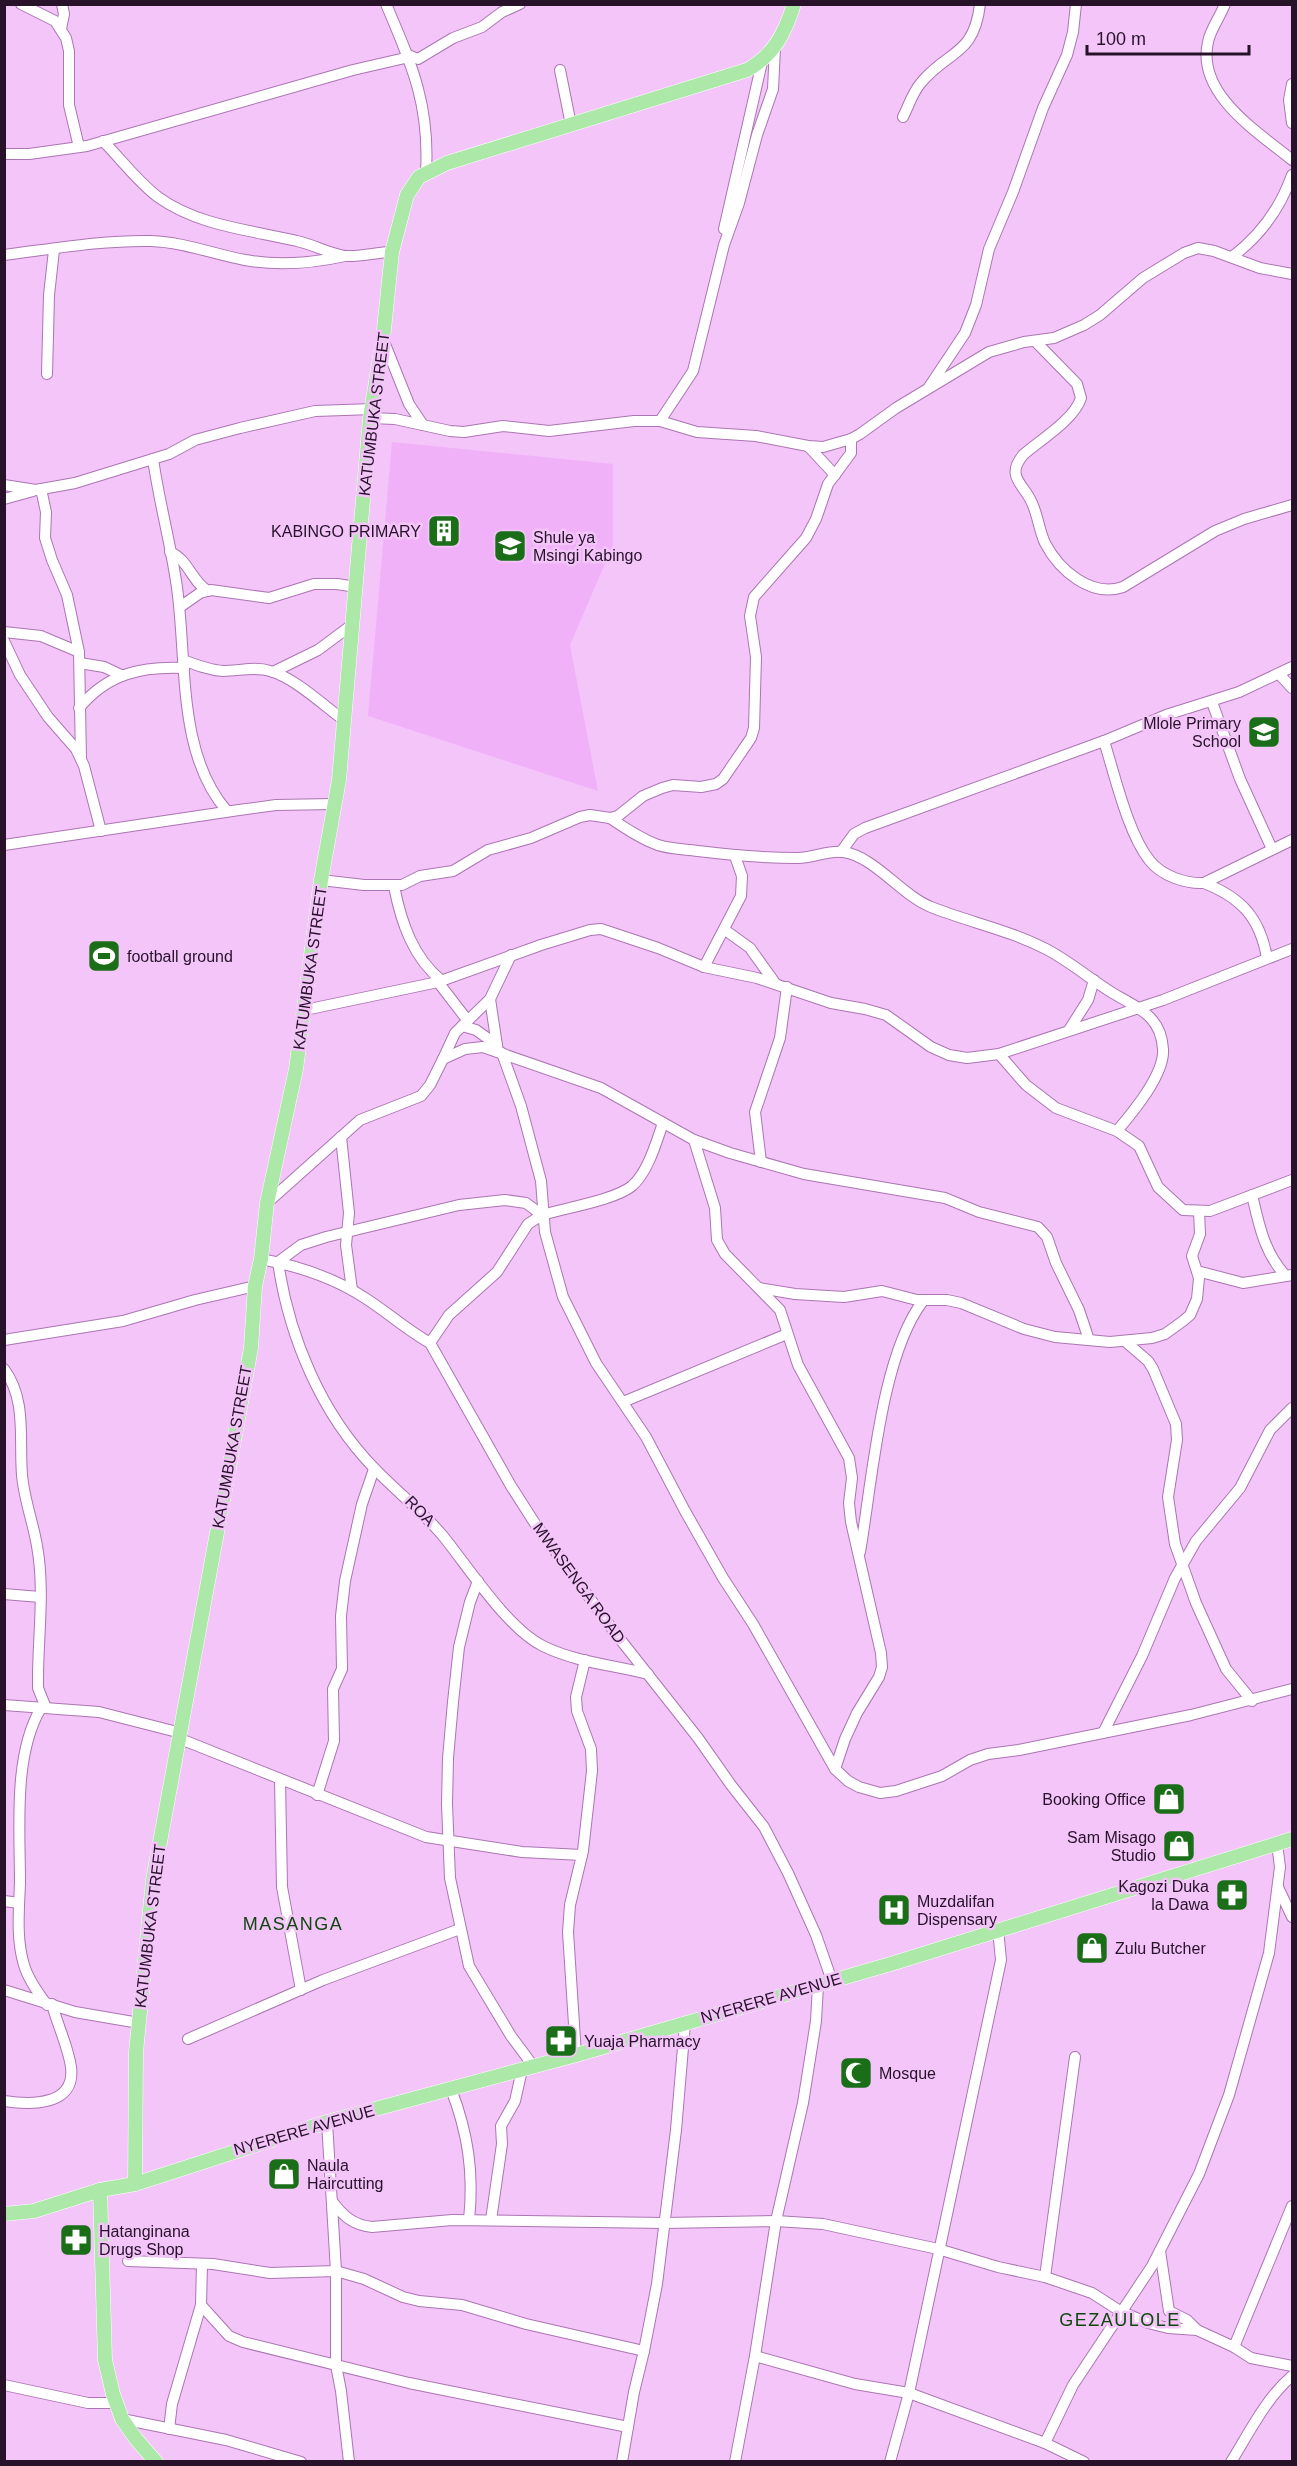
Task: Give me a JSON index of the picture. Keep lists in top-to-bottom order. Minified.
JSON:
{"streets":{"main road":["KATUMBUKA STREET","NYERERE AVENUE"],"street":["ROA","MWASENGA ROAD"]},"crossings":[["KATUMBUKA STREET","MWASENGA ROAD"],["KATUMBUKA STREET","NYERERE AVENUE"],["ROA","MWASENGA ROAD"],["MWASENGA ROAD","NYERERE AVENUE"]],"districts":["MASANGA","GEZAULOLE"],"places":{"building":["KABINGO PRIMARY"],"school or university":["Shule ya Msingi Kabingo","Mlole Primary School"],"sports":["football ground"],"shop":["Booking Office","Sam Misago Studio","Zulu Butcher","Naula Haircutting"],"pharmacy":["Kagozi Duka la Dawa","Yuaja Pharmacy","Hatanginana Drugs Shop"],"hospital":["Muzdalifan Dispensary"],"mosque":["Mosque"]},"scale_bar":"100 m"}
